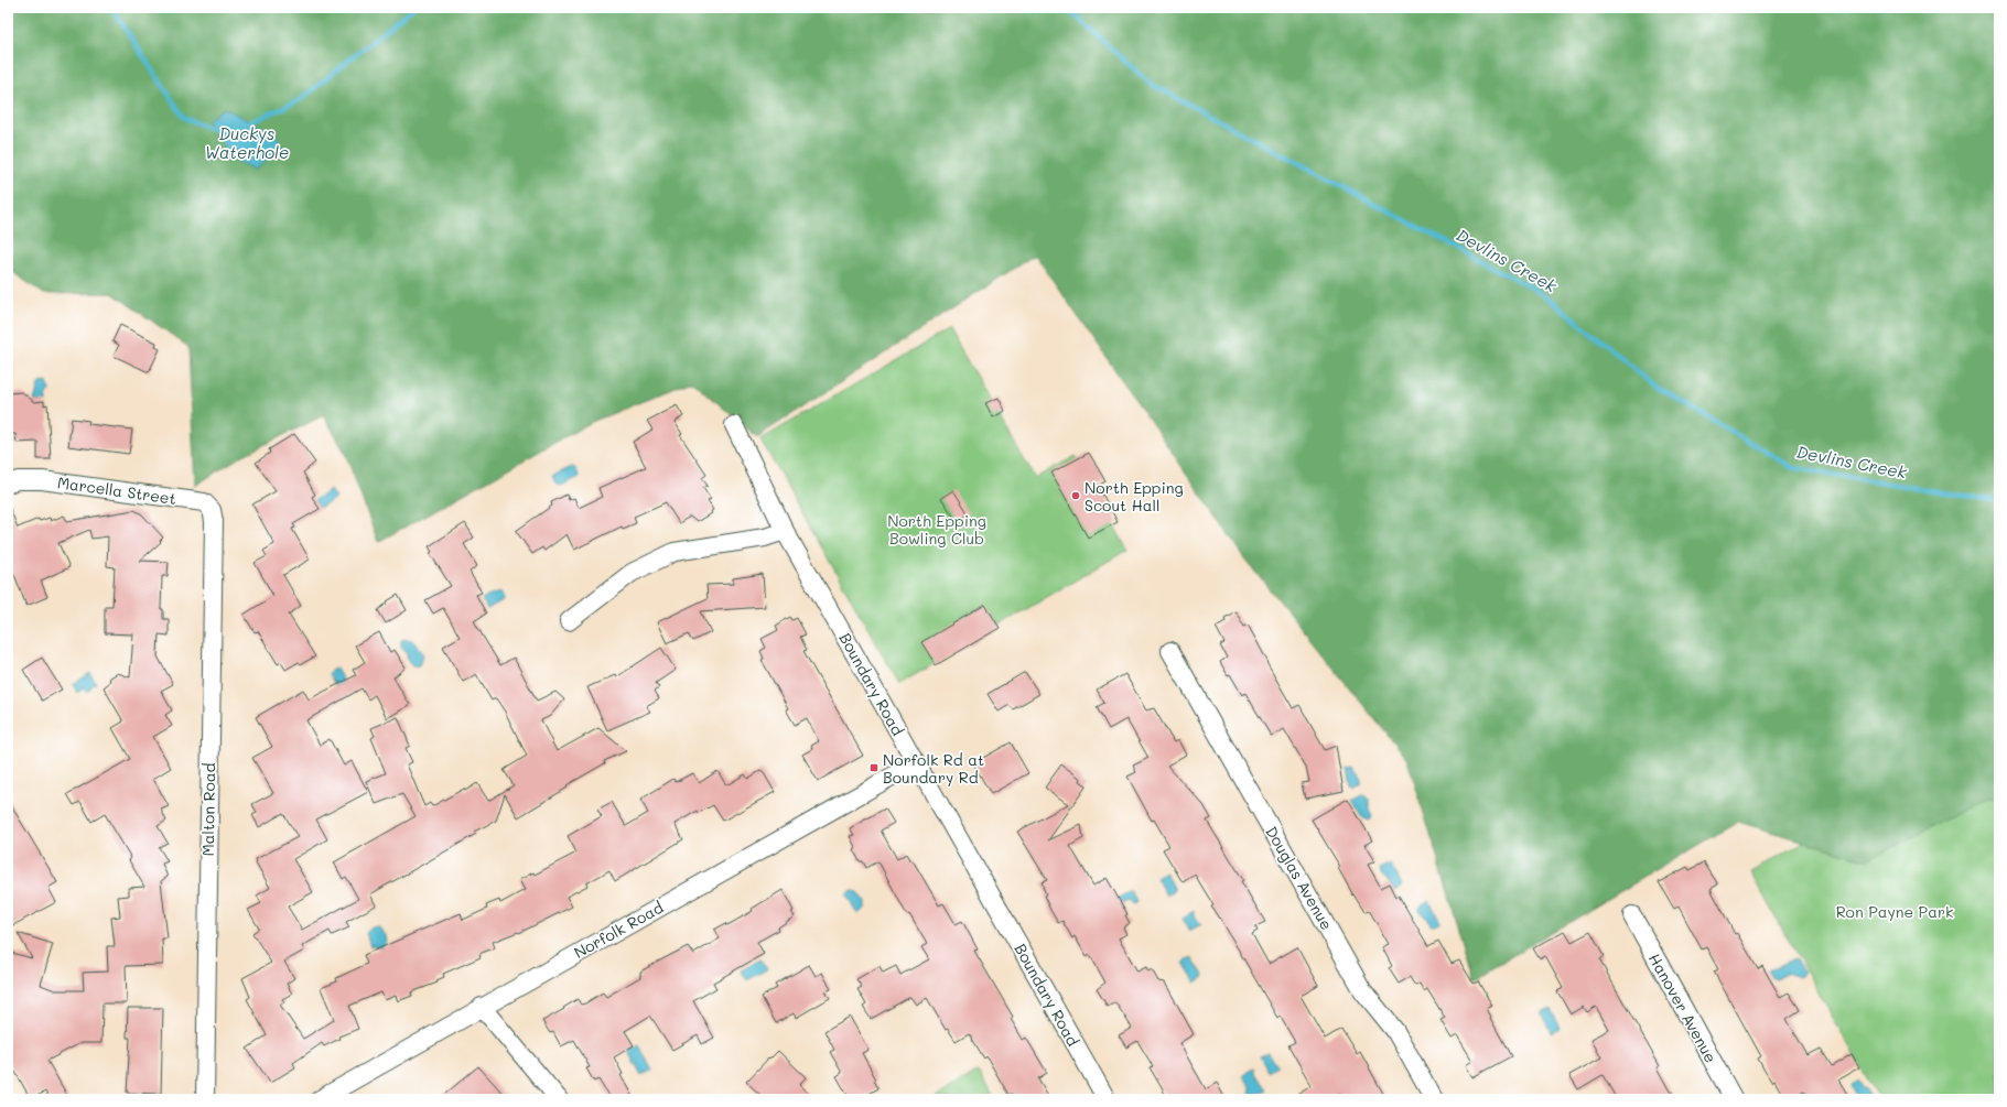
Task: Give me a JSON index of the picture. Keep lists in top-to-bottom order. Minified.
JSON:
{"streets":{"street":["Marcella Street","Boundary Road","Malton Road","Douglas Avenue","Norfolk Road","Hanover Avenue"]},"crossings":[["Marcella Street","Malton Road"],["Boundary Road","Norfolk Road"]],"water":["Duckys Waterhole","Devlins Creek"],"parks":["North Epping Bowling Club","Ron Payne Park"],"places":{"other":["North Epping Scout Hall"],"transit":["Norfolk Rd at Boundary Rd"]}}
